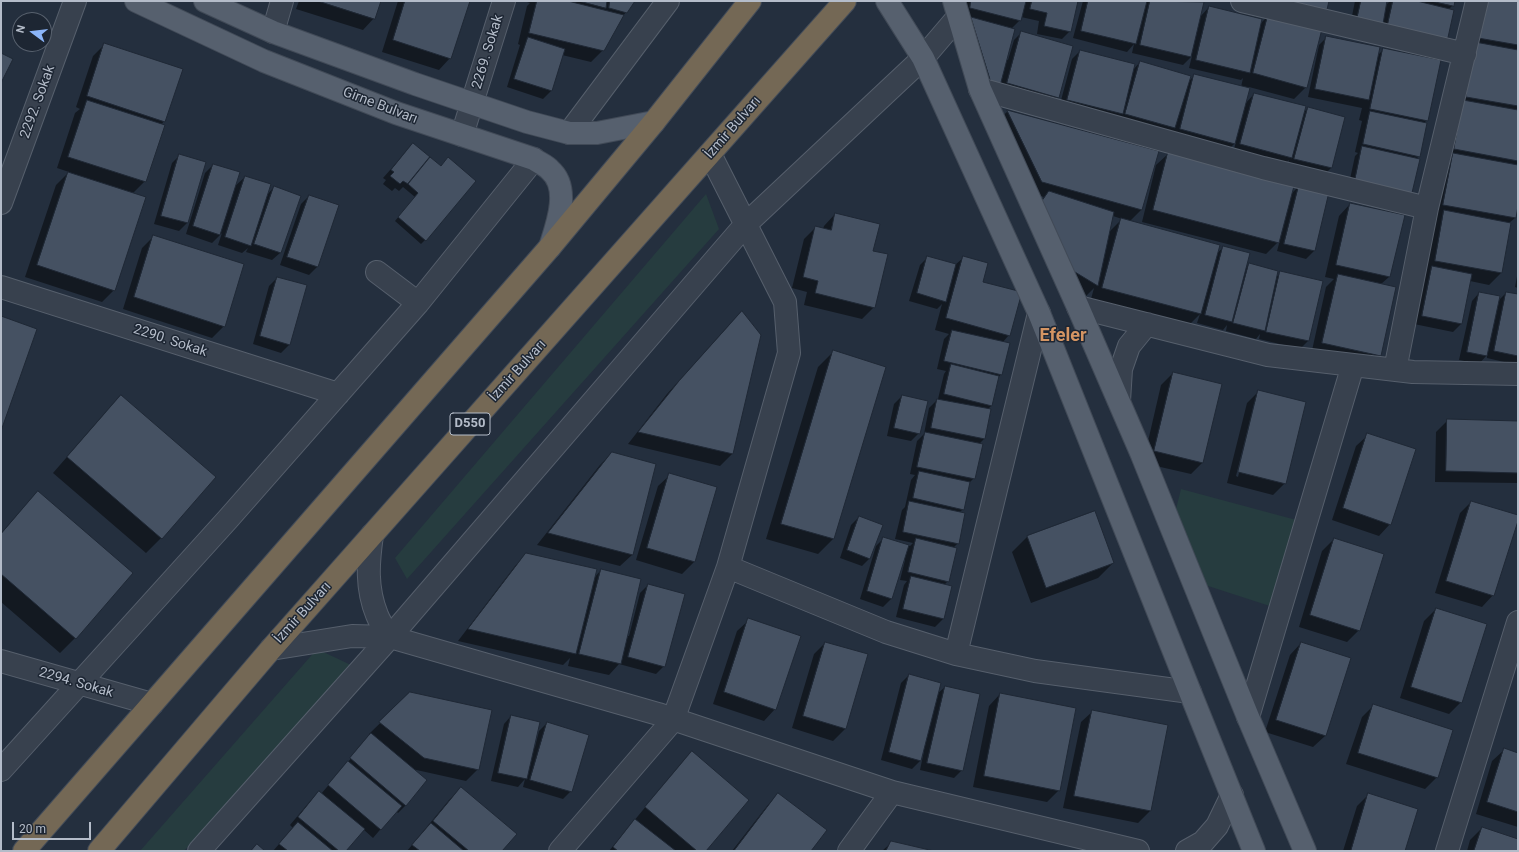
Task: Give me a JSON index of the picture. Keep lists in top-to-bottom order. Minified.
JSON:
{"streets":{"highway":["İzmir Bulvarı","D550"],"main road":["Girne Bulvarı"],"street":["2269. Sokak","2292. Sokak","2290. Sokak","2294. Sokak"]},"crossings":[["2269. Sokak","Girne Bulvarı"]],"districts":["Efeler"],"scale_bar":"20 m","north":"left"}
